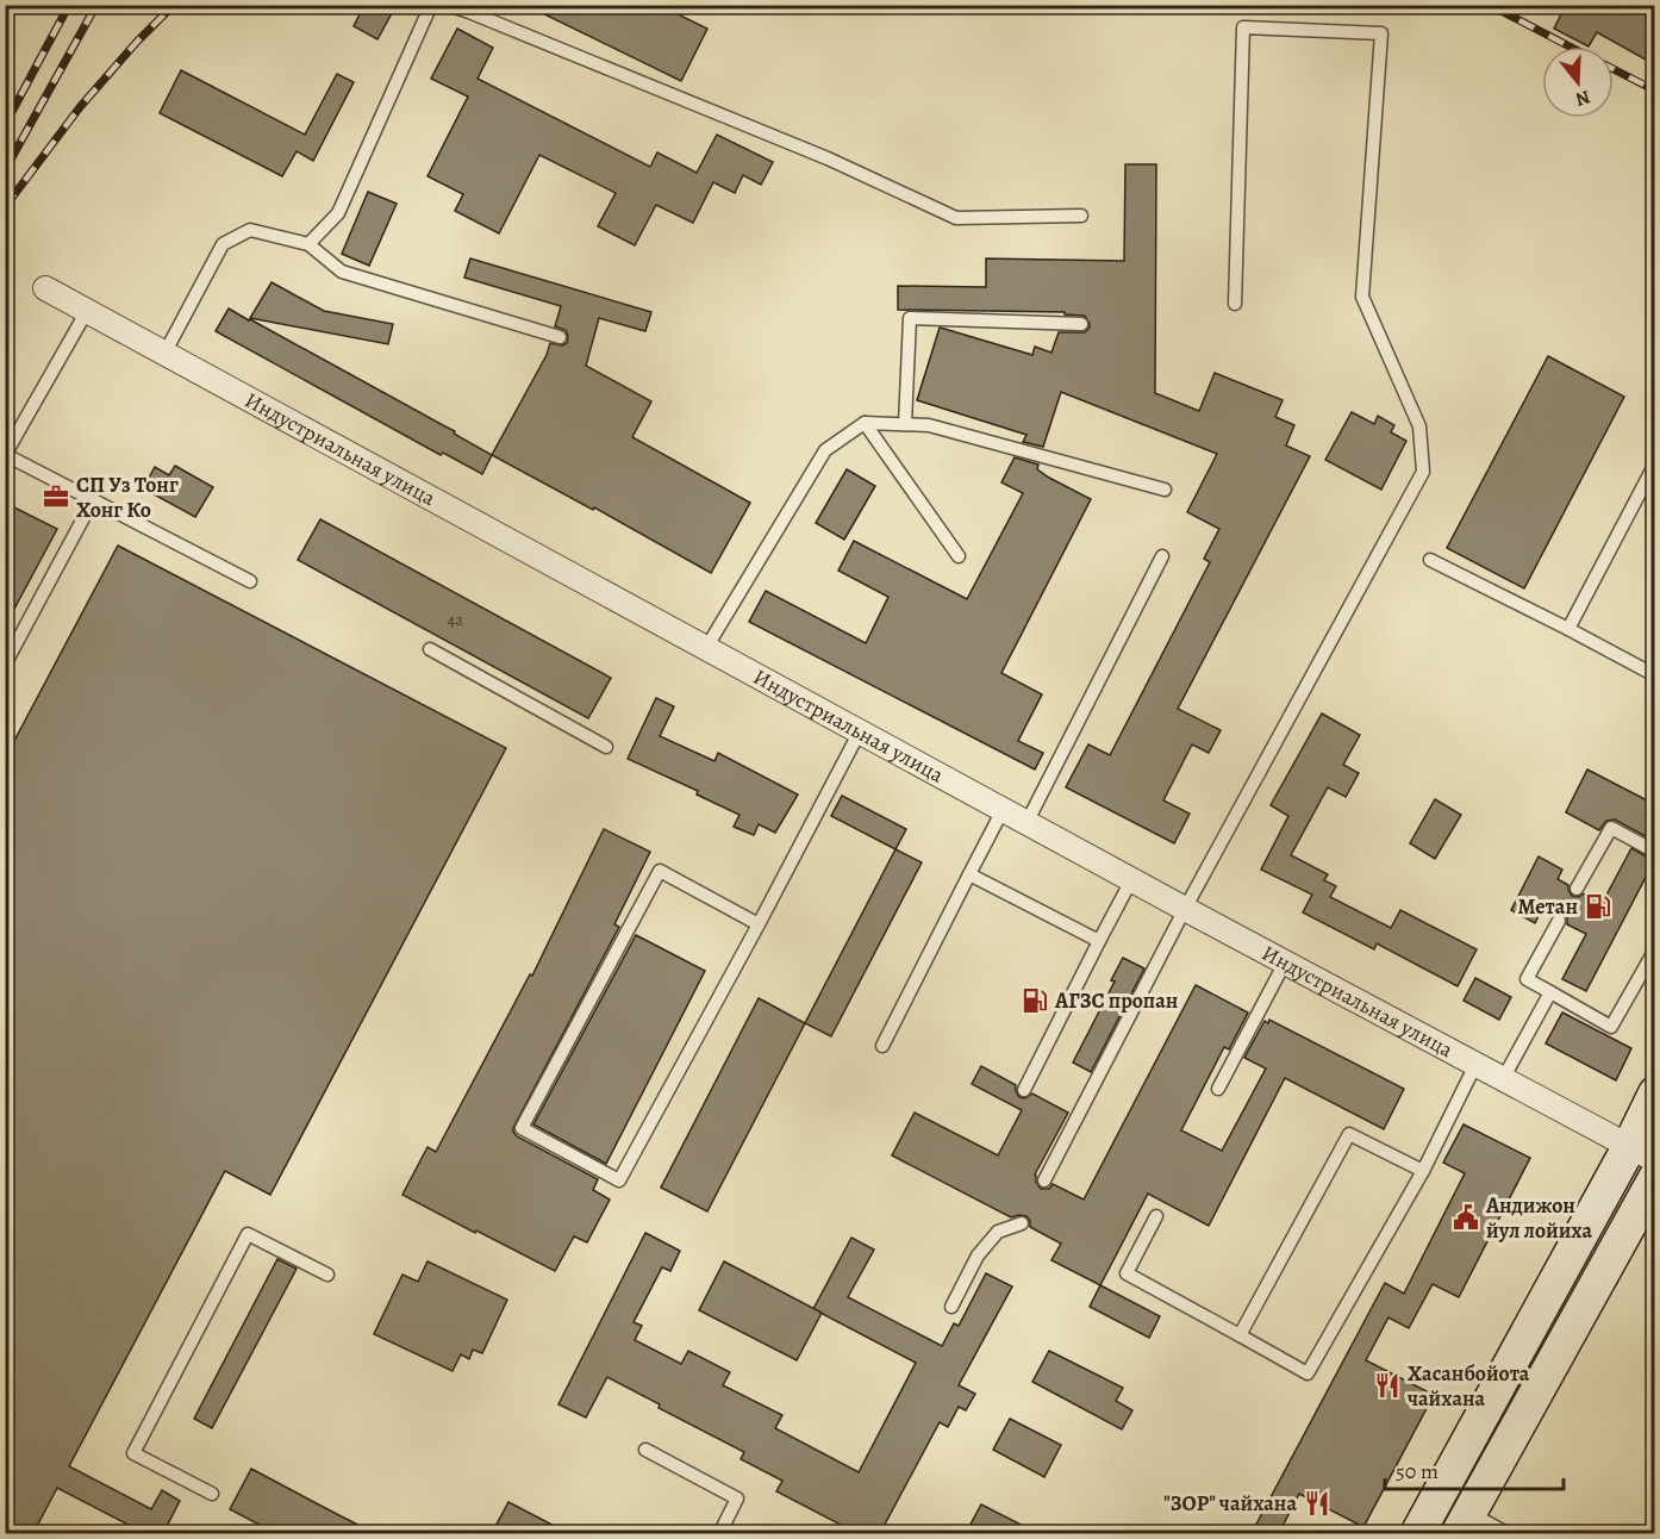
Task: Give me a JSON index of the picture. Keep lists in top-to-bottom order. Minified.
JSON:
{"streets":{"street":["Индустриальная улица"]},"places":{"office":["СП Уз Тонг Хонг Ко"],"fuel station":["Метан","АГЗС пропан"],"public building":["Андижон йул лойиха"],"restaurant":["Хасанбойота чайхана","\"ЗОР\" чайхана"]},"house_numbers":["4а"],"scale_bar":"50 m","north":"bottom"}
